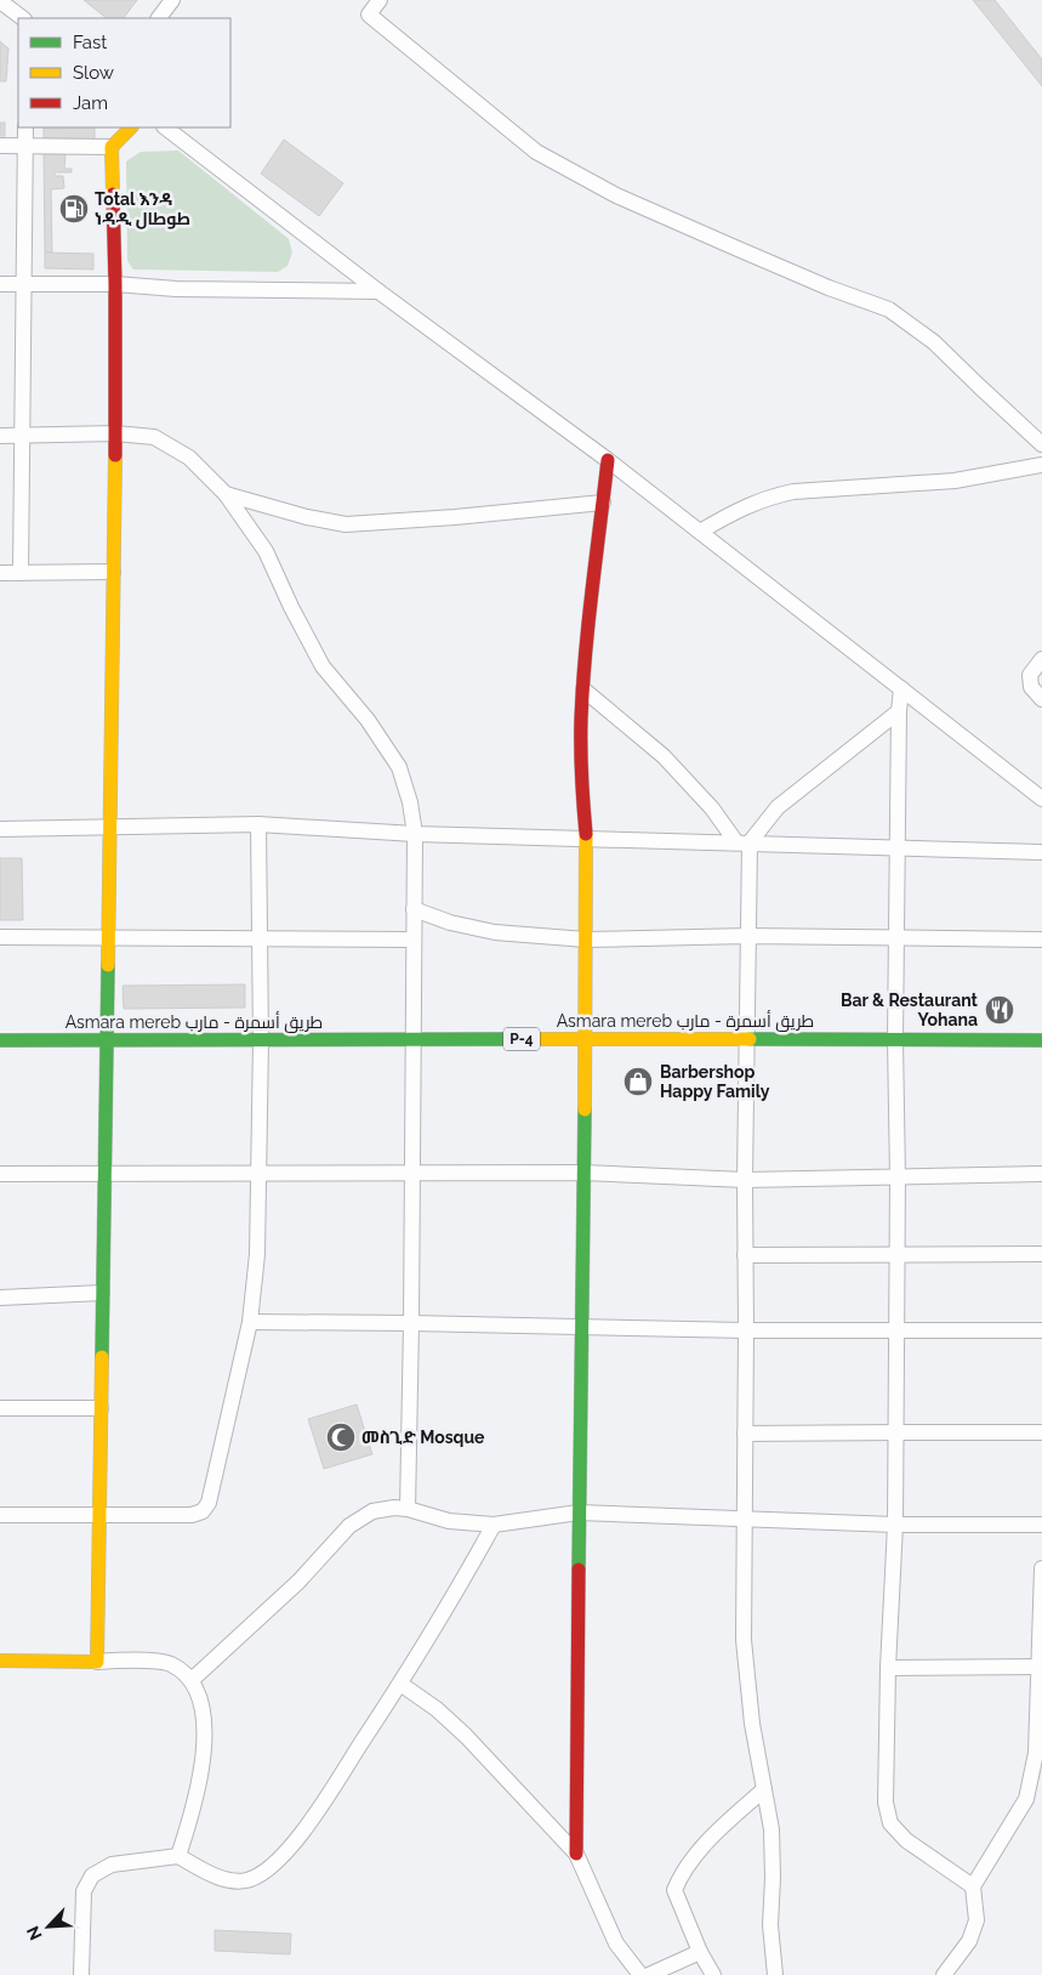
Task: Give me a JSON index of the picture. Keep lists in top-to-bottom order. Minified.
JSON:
{"streets":{"main road":["Asmara mereb طريق أسمرة - مارب","P-4"]},"places":{"fuel station":["Total እንዳ ነዳዲ طوطال"],"restaurant":["Bar & Restaurant Yohana"],"shop":["Barbershop Happy Family"],"mosque":["መስጊድ Mosque"]},"legend":["Fast","Slow","Jam"],"north":"bottom left"}
